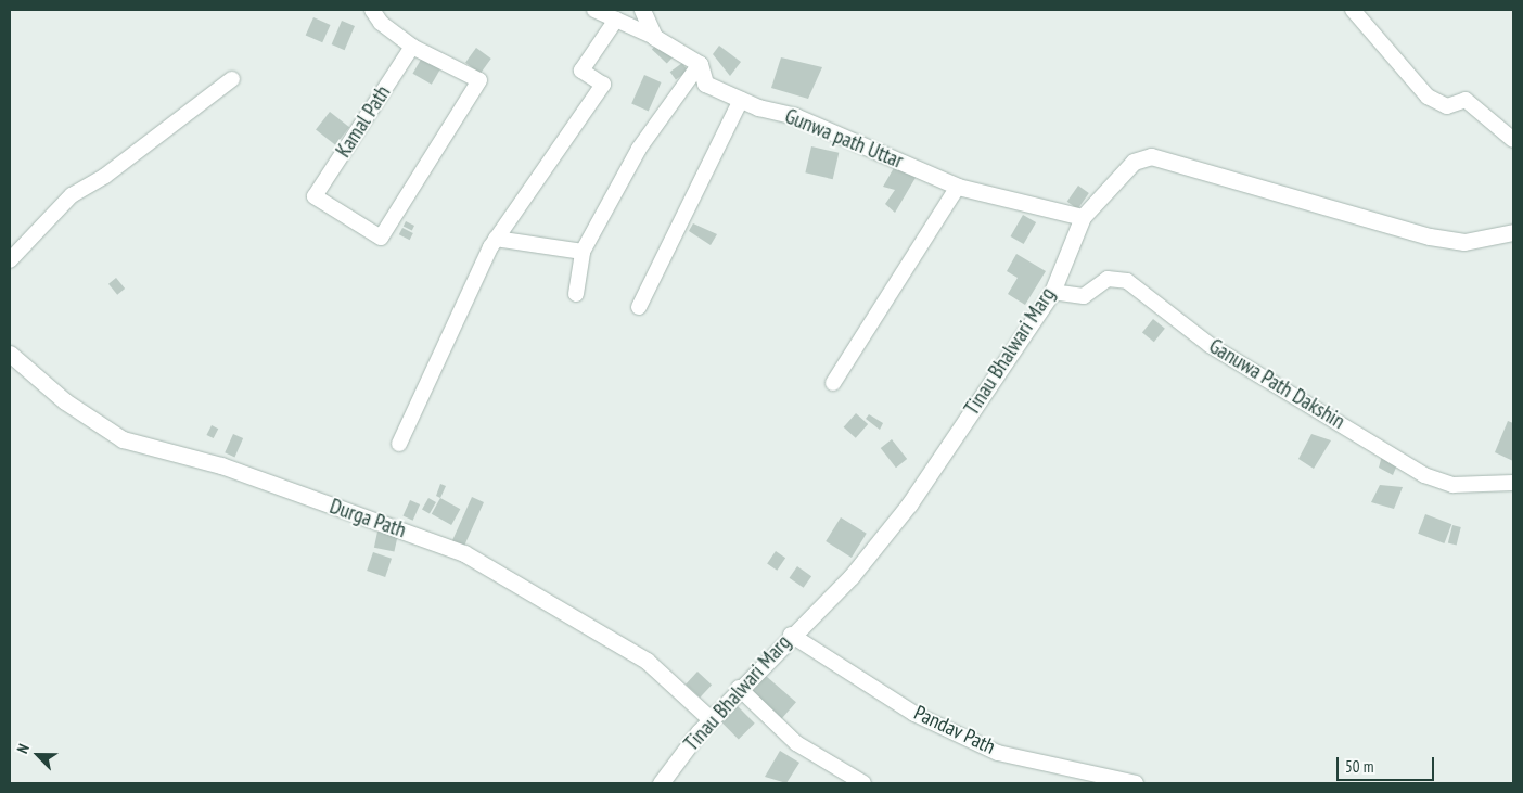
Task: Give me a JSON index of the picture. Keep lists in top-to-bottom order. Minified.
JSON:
{"streets":{"street":["Kamal Path","Gunwa path Uttar","Tinau Bhalwari Marg","Ganuwa Path Dakshin","Durga Path","Pandav Path"]},"crossings":[["Gunwa path Uttar","Tinau Bhalwari Marg"],["Tinau Bhalwari Marg","Ganuwa Path Dakshin"],["Tinau Bhalwari Marg","Durga Path"],["Tinau Bhalwari Marg","Pandav Path"]],"scale_bar":"50 m","north":"top left"}
